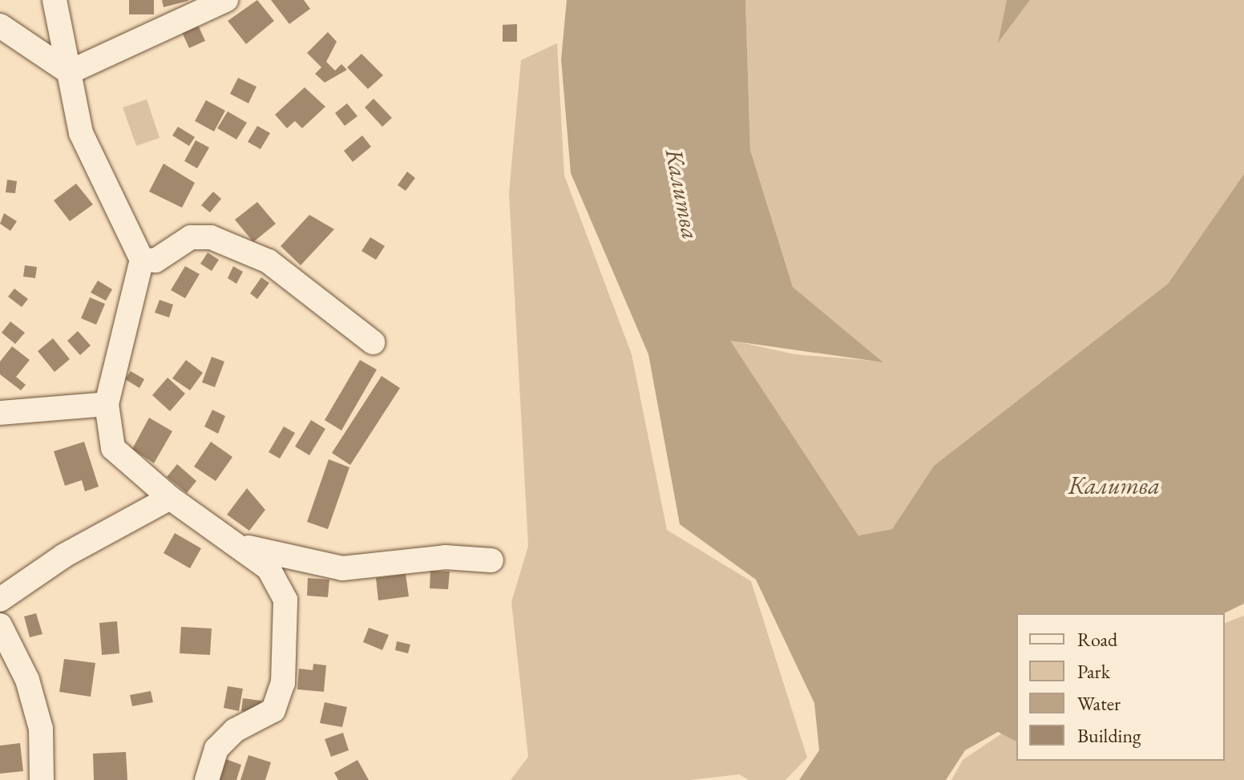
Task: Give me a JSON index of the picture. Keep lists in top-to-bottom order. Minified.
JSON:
{"water":["Калитва"],"legend":["Road","Park","Water","Building"]}
